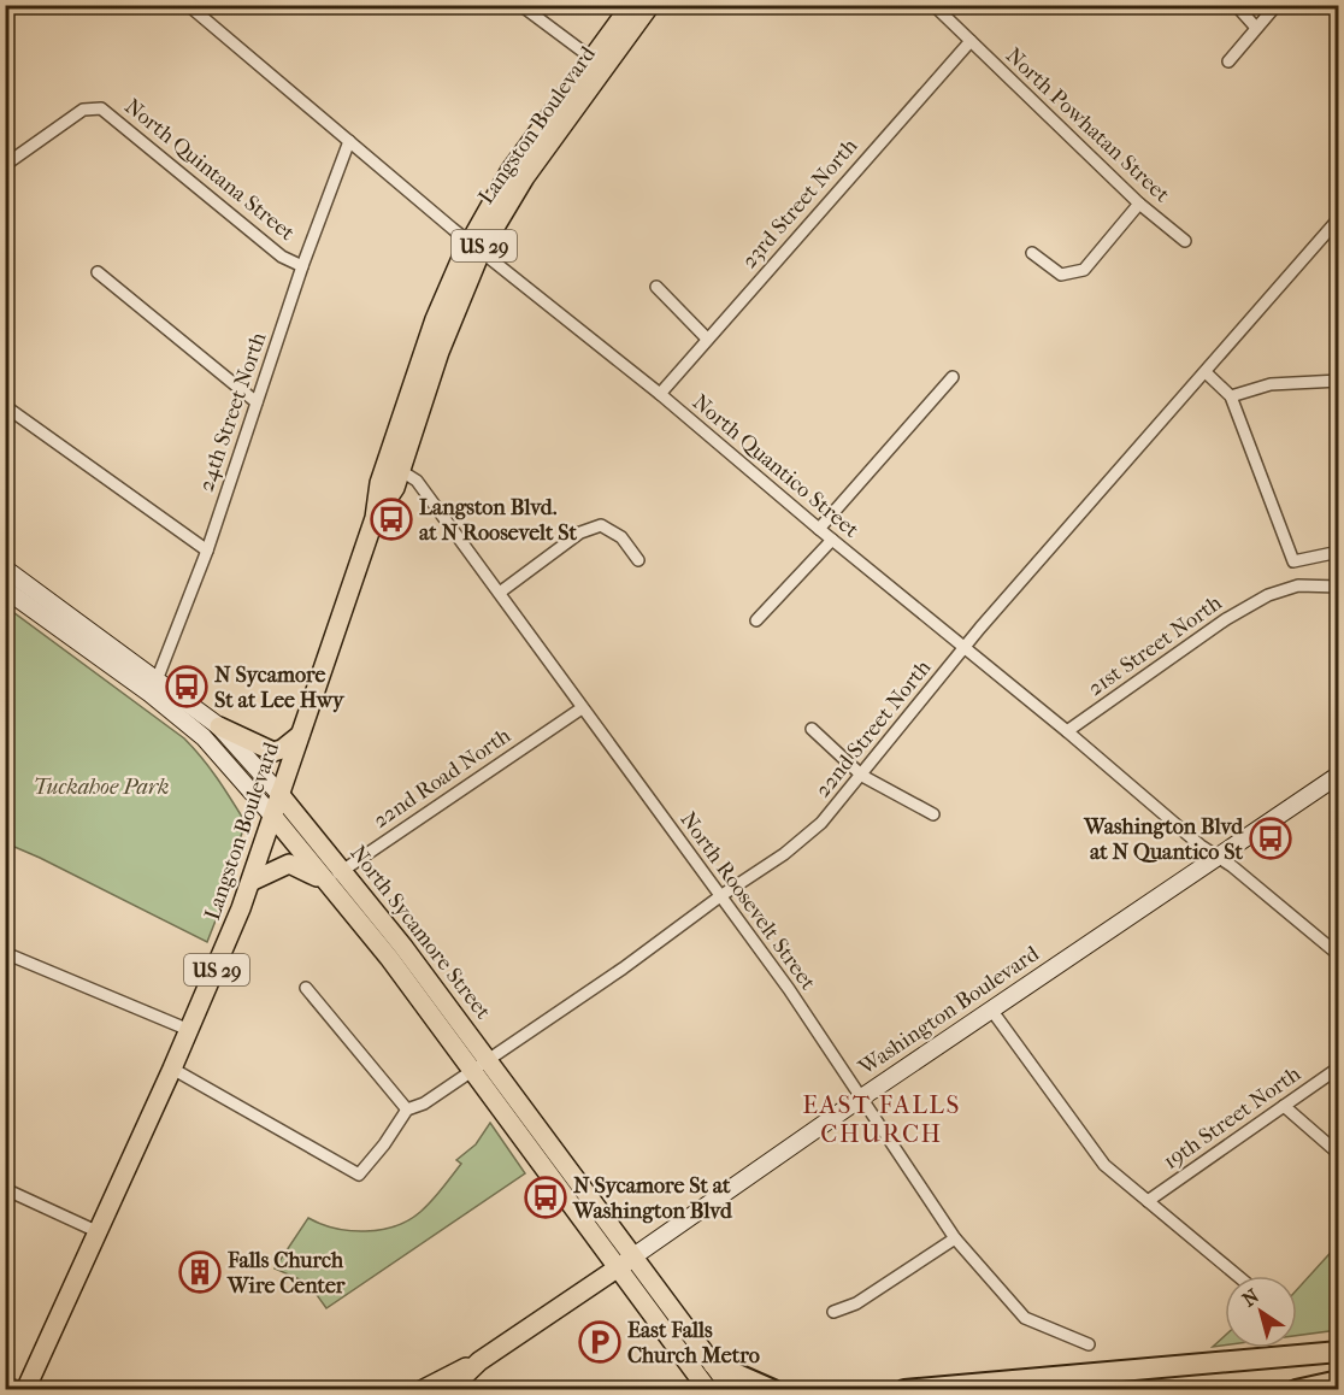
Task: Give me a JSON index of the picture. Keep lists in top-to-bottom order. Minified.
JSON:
{"streets":{"main road":["Langston Boulevard","US 29","North Sycamore Street","Washington Boulevard"],"street":["North Powhatan Street","North Quintana Street","23rd Street North","24th Street North","North Quantico Street","21st Street North","22nd Street North","22nd Road North","North Roosevelt Street","19th Street North"]},"crossings":[["Langston Boulevard","North Quantico Street"],["Langston Boulevard","22nd Street North"],["Langston Boulevard","North Roosevelt Street"],["Langston Boulevard","North Sycamore Street"],["North Powhatan Street","23rd Street North"],["North Quintana Street","24th Street North"],["23rd Street North","North Quantico Street"],["24th Street North","North Quantico Street"],["24th Street North","North Sycamore Street"],["North Quantico Street","21st Street North"],["North Quantico Street","22nd Street North"],["North Quantico Street","Washington Boulevard"],["22nd Street North","North Roosevelt Street"],["22nd Street North","North Sycamore Street"],["22nd Road North","North Roosevelt Street"],["22nd Road North","North Sycamore Street"],["North Roosevelt Street","Washington Boulevard"],["North Sycamore Street","Washington Boulevard"]],"districts":["EAST FALLS CHURCH"],"parks":["Tuckahoe Park"],"places":{"bus stop":["Langston Blvd. at N Roosevelt St","N Sycamore St at Lee Hwy","Washington Blvd at N Quantico St","N Sycamore St at Washington Blvd"],"building":["Falls Church Wire Center"],"parking":["East Falls Church Metro"]},"north":"top left"}
